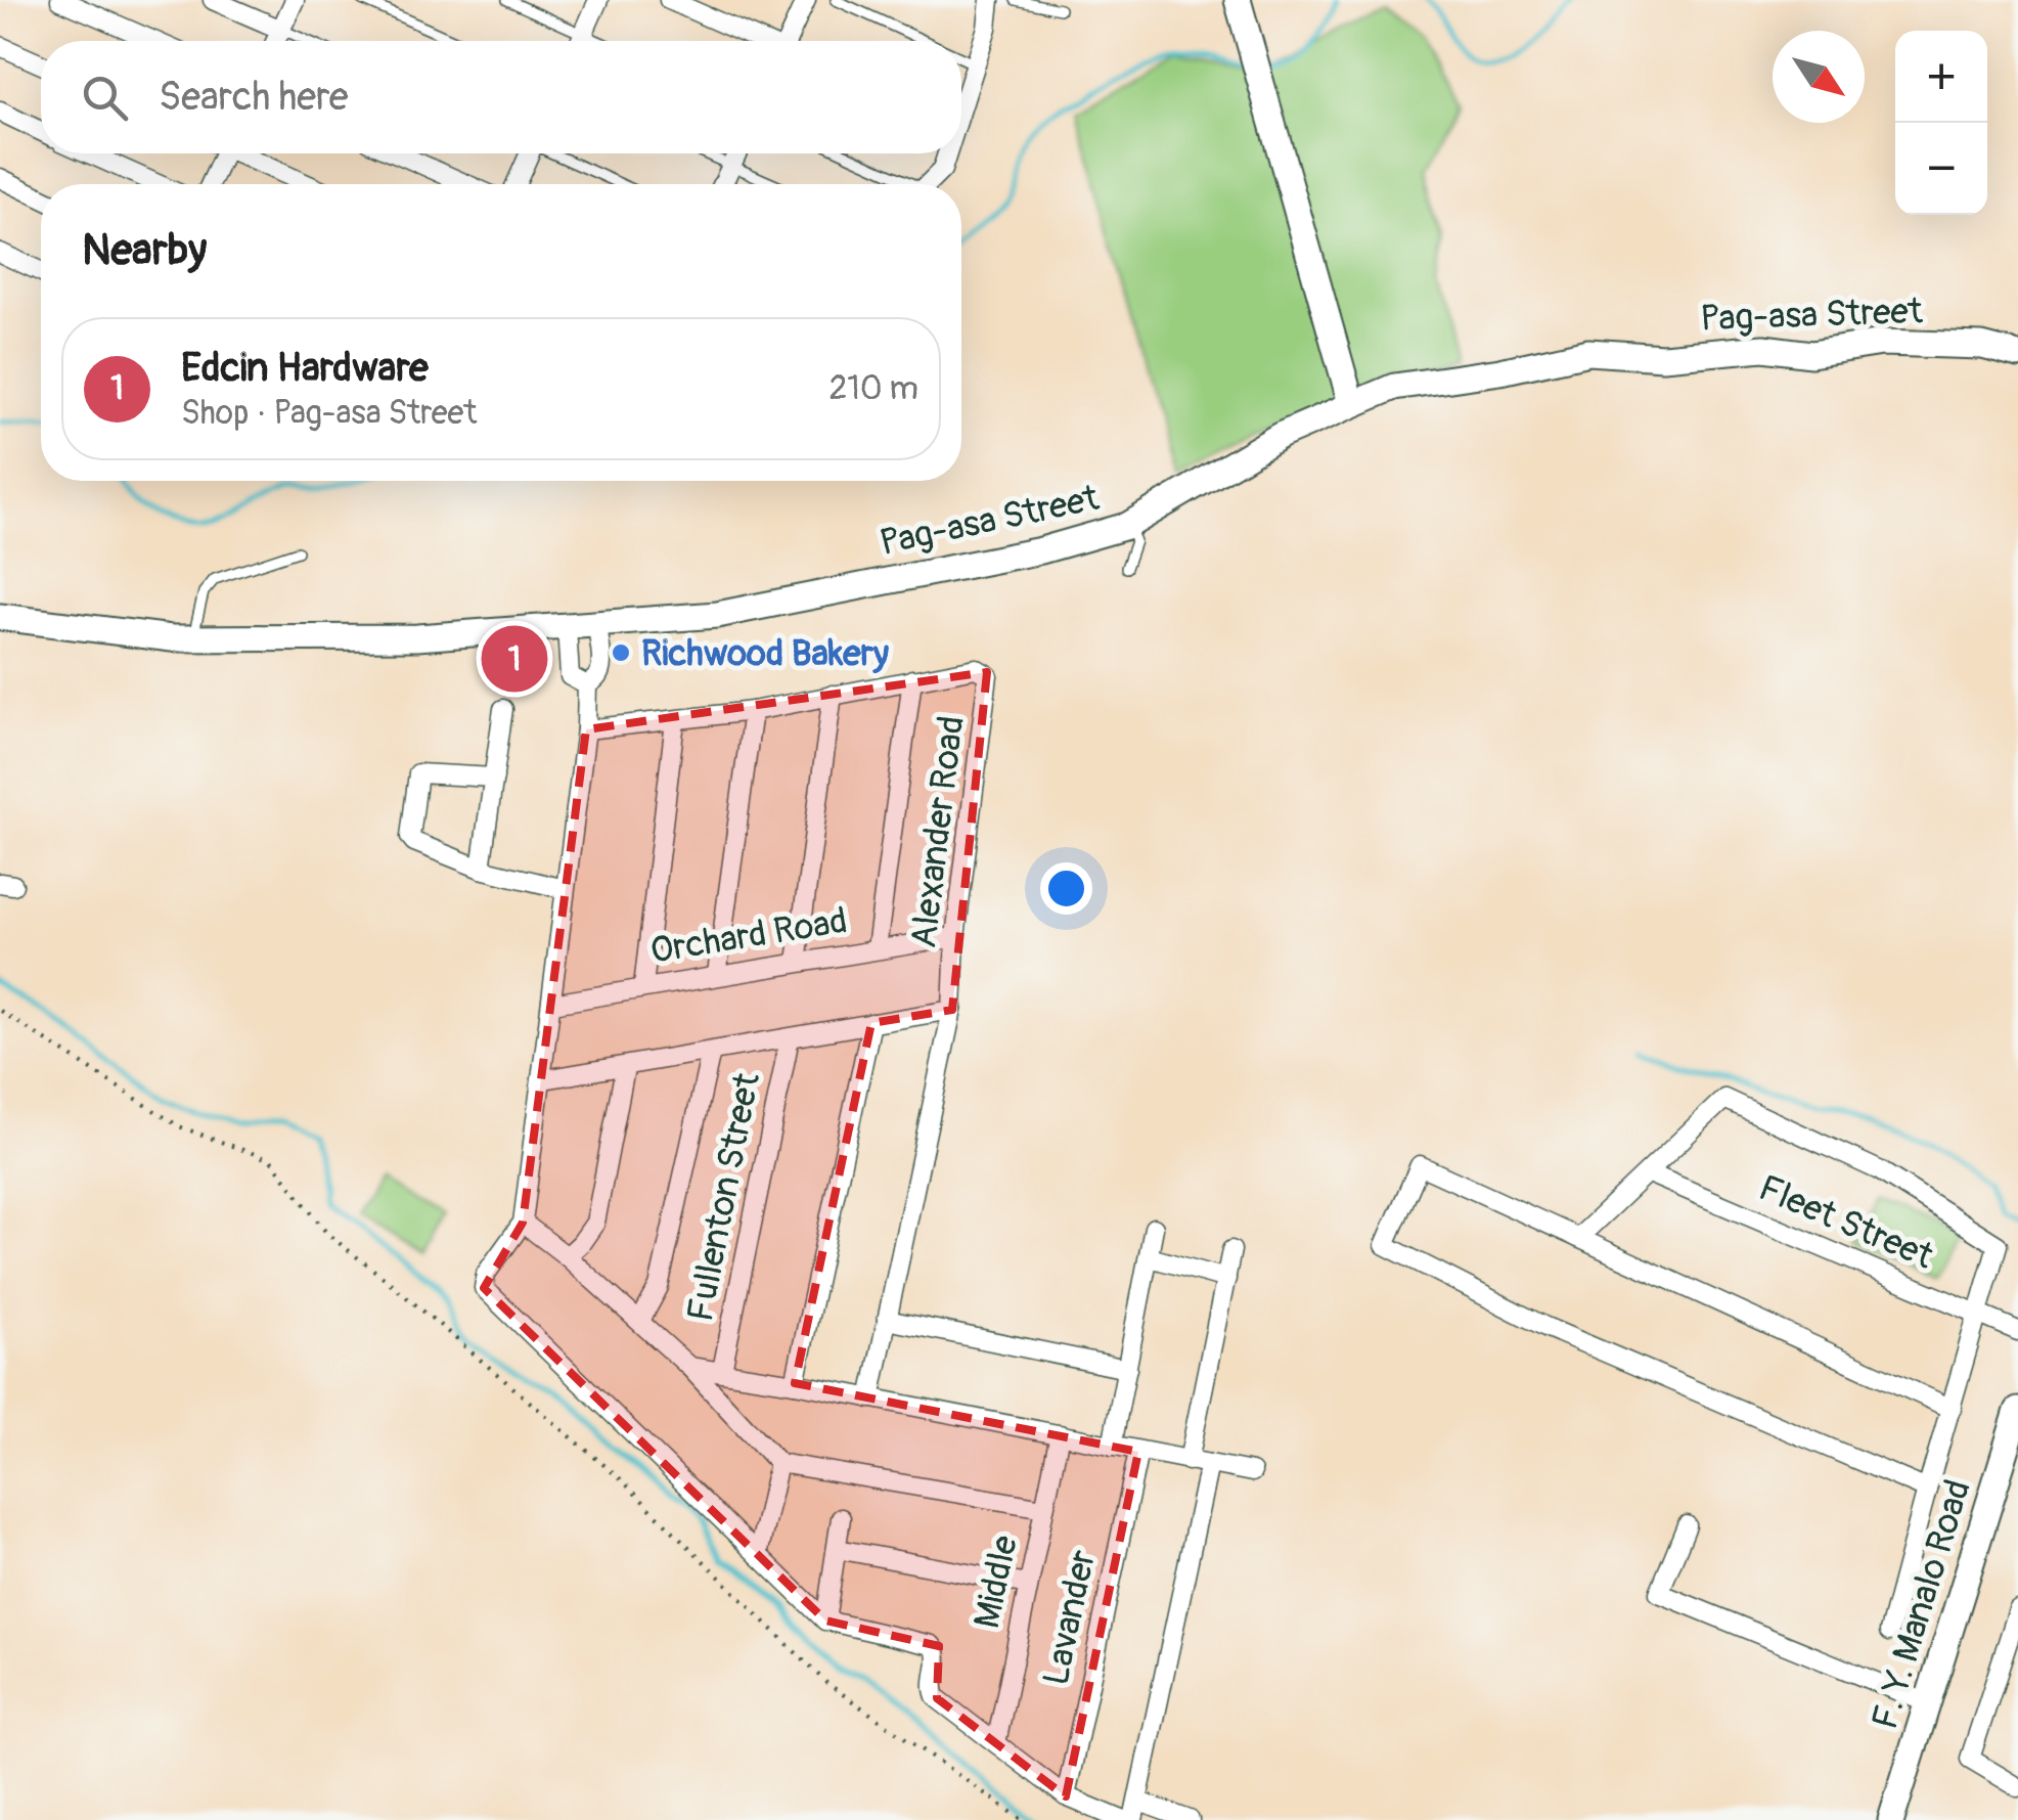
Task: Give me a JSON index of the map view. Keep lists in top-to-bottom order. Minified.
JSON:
{"streets":{"street":["Pag-asa Street","Alexander Road","Orchard Road","Fullenton Street","Fleet Street","Middle","F. Y. Manalo Road","Lavander"]},"crossings":[["Alexander Road","Orchard Road"]],"places":["Richwood Bakery"],"north":"bottom right","page":{"map_buttons":["+","−"],"search":"Search here","heading":"Nearby","list":[{"mark":"1","name":"Edcin Hardware","note":"Shop · Pag-asa Street","value":"210 m"}],"pins":"1"}}
